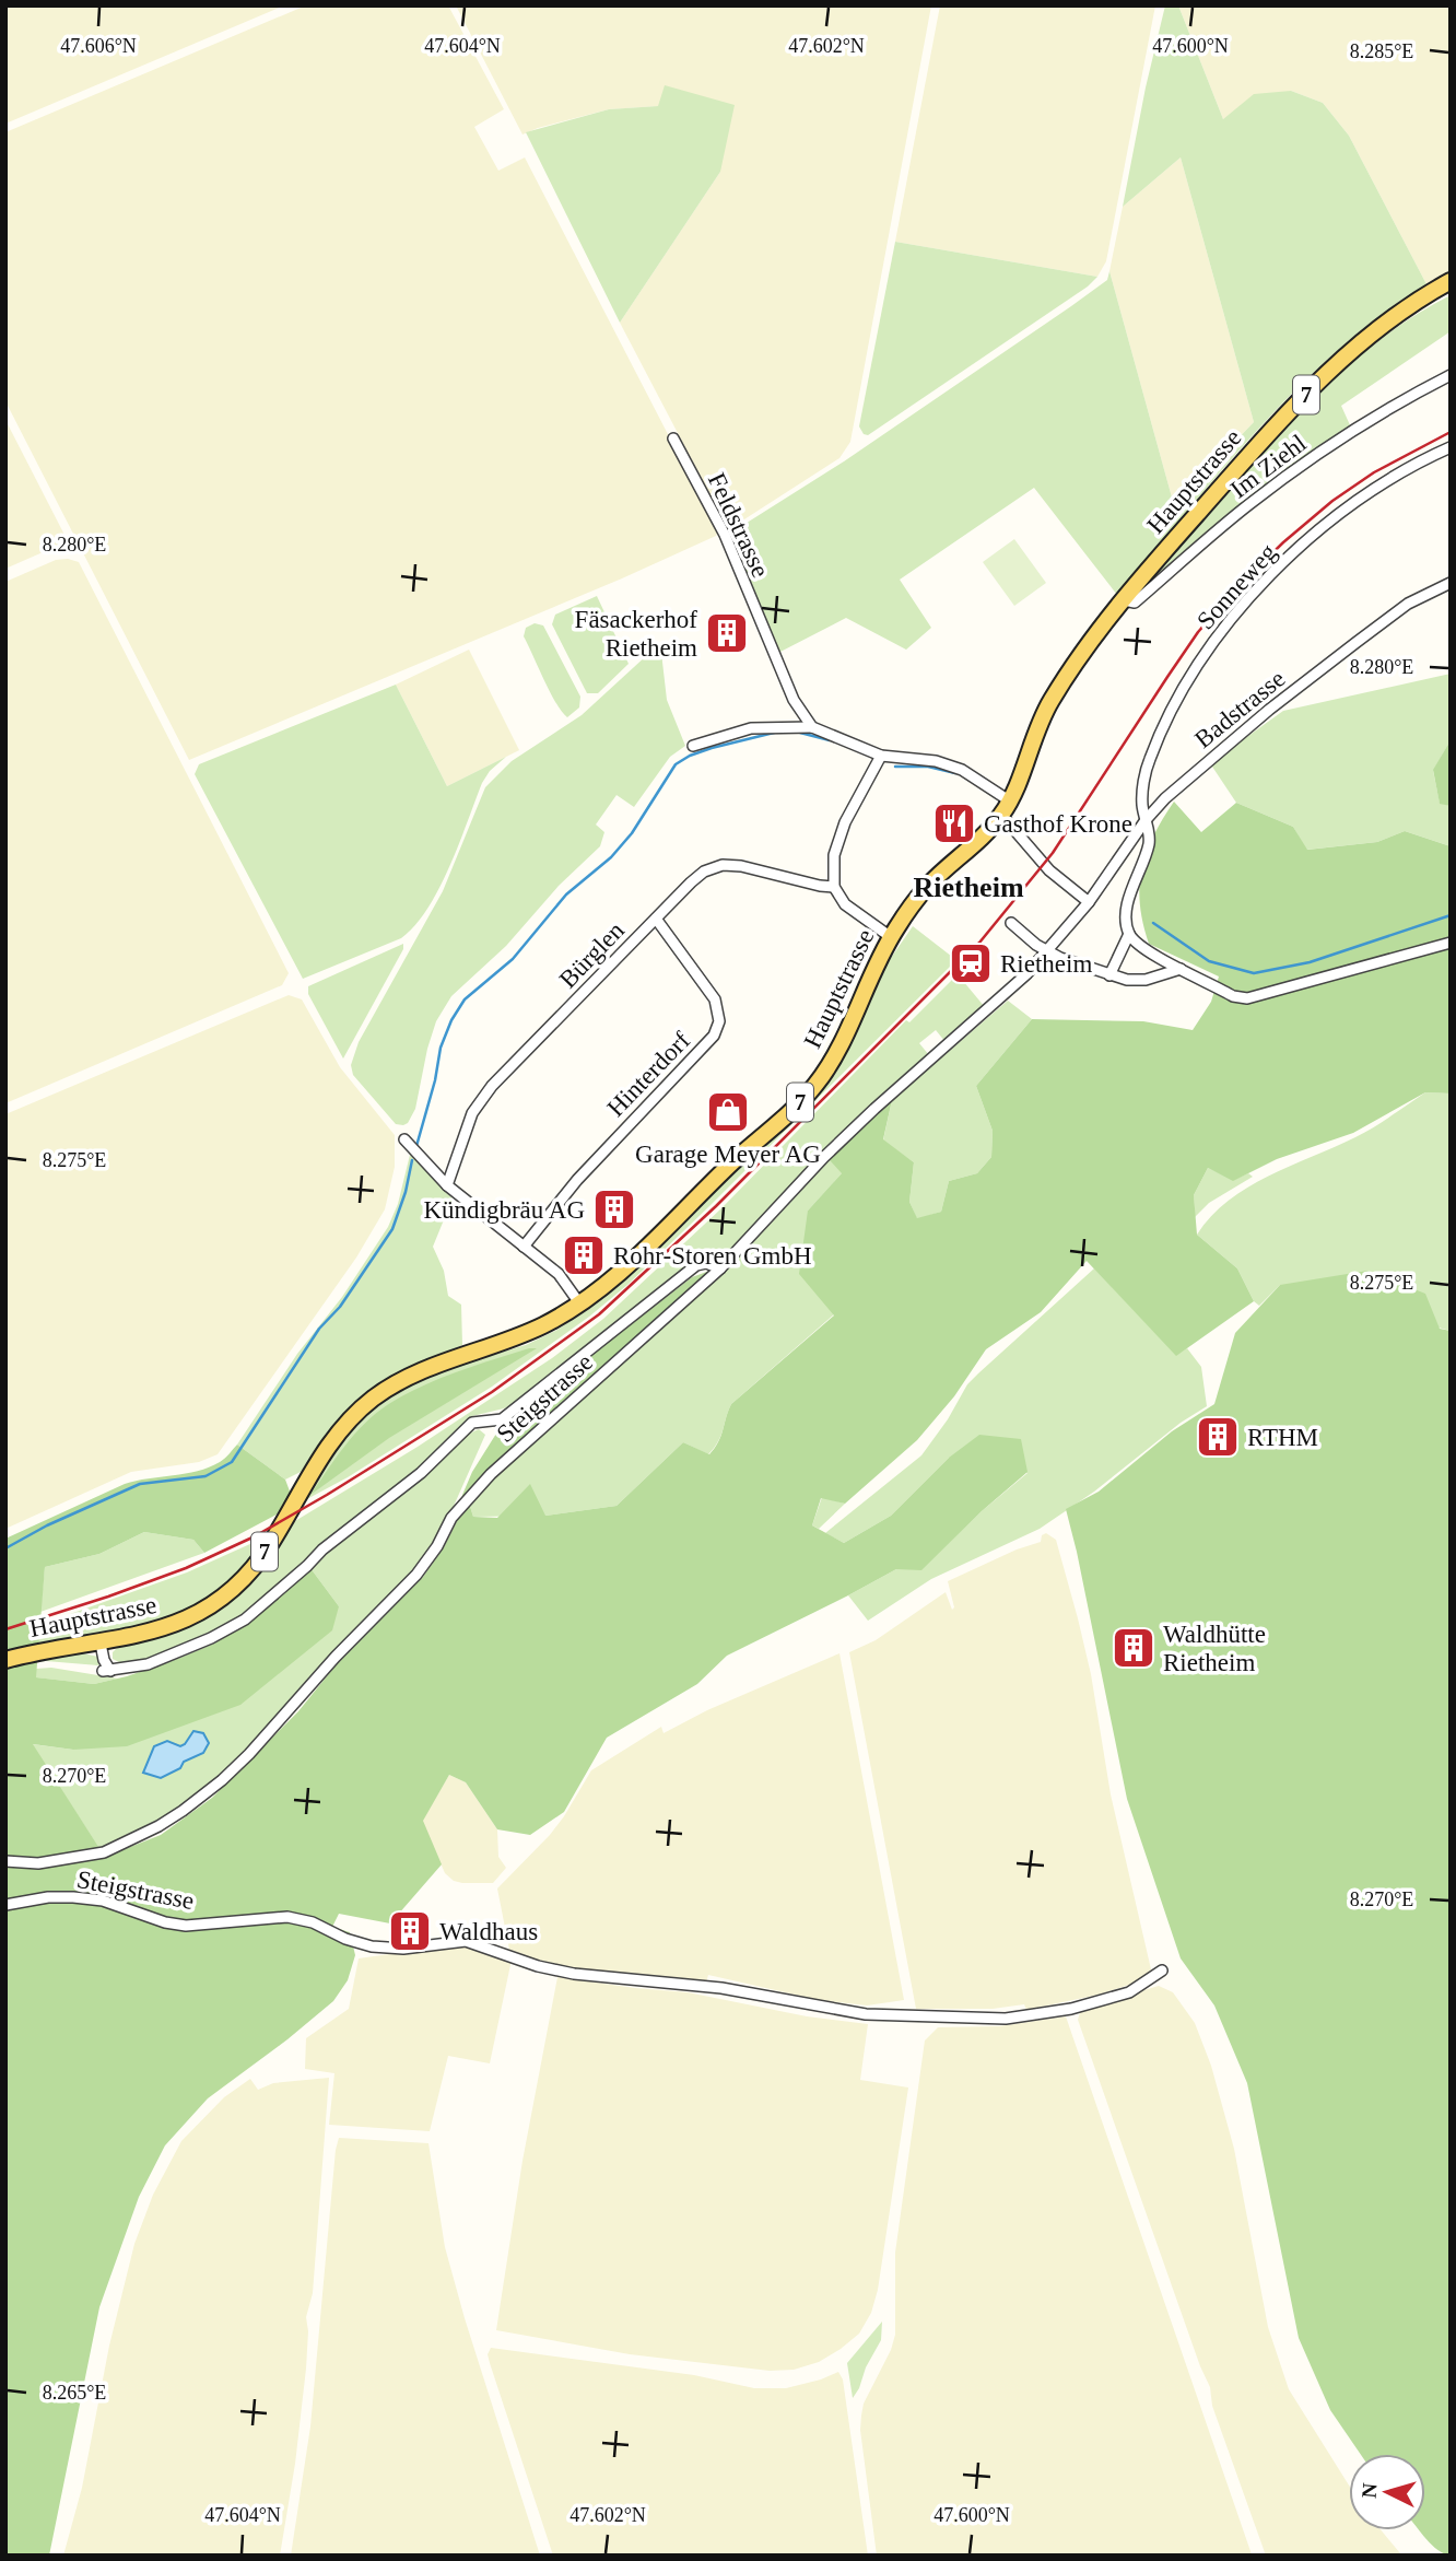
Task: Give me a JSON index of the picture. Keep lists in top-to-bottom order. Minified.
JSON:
{"streets":{"main road":["7","Hauptstrasse"],"street":["Im Ziehl","Feldstrasse","Sonneweg","Badstrasse","Bürglen","Hinterdorf","Steigstrasse"]},"crossings":[["Im Ziehl","Hauptstrasse"],["Sonneweg","Badstrasse"],["Badstrasse","Steigstrasse"],["Bürglen","Hinterdorf"]],"districts":["Rietheim"],"places":{"building":["Fäsackerhof Rietheim","Kündigbräu AG","Rohr-Storen GmbH","RTHM","Waldhütte Rietheim","Waldhaus"],"restaurant":["Gasthof Krone"],"station":["Rietheim"],"shop":["Garage Meyer AG"]},"north":"left","coordinates":["47.606°N","47.604°N","47.602°N","47.600°N","8.285°E","8.280°E","8.275°E","8.270°E","8.265°E"]}
